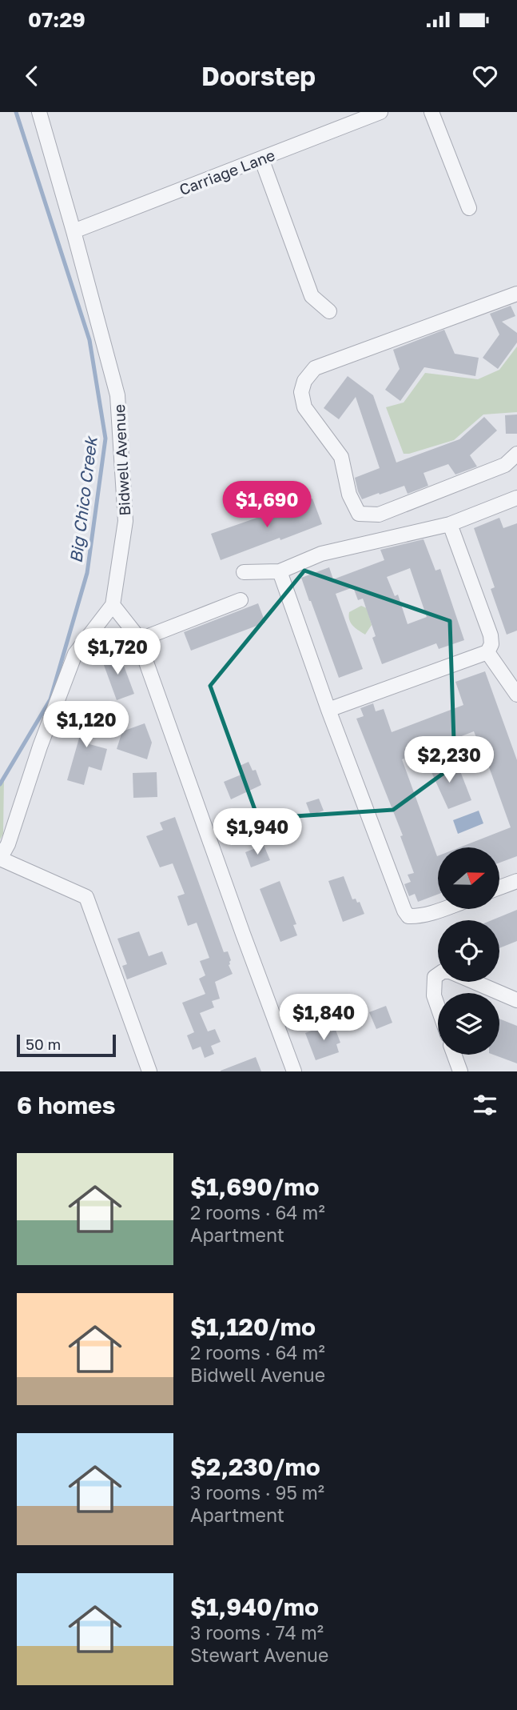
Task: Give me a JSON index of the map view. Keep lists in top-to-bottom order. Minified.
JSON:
{"streets":{"street":["Carriage Lane","Bidwell Avenue"]},"crossings":[["Carriage Lane","Bidwell Avenue"]],"water":["Big Chico Creek"],"scale_bar":"50 m","north":"right","page":{"status":"07:29","header":"Doorstep","price":["$1,690","$1,720","$1,120","$2,230","$1,940","$1,840"],"scale":"50 m","heading":"6 homes","list":[{"name":"$1,690/mo","note":"2 rooms · 64 m² · Apartment"},{"name":"$1,120/mo","note":"2 rooms · 64 m² · Bidwell Avenue"},{"name":"$2,230/mo","note":"3 rooms · 95 m² · Apartment"},{"name":"$1,940/mo","note":"3 rooms · 74 m² · Stewart Avenue"}]}}
